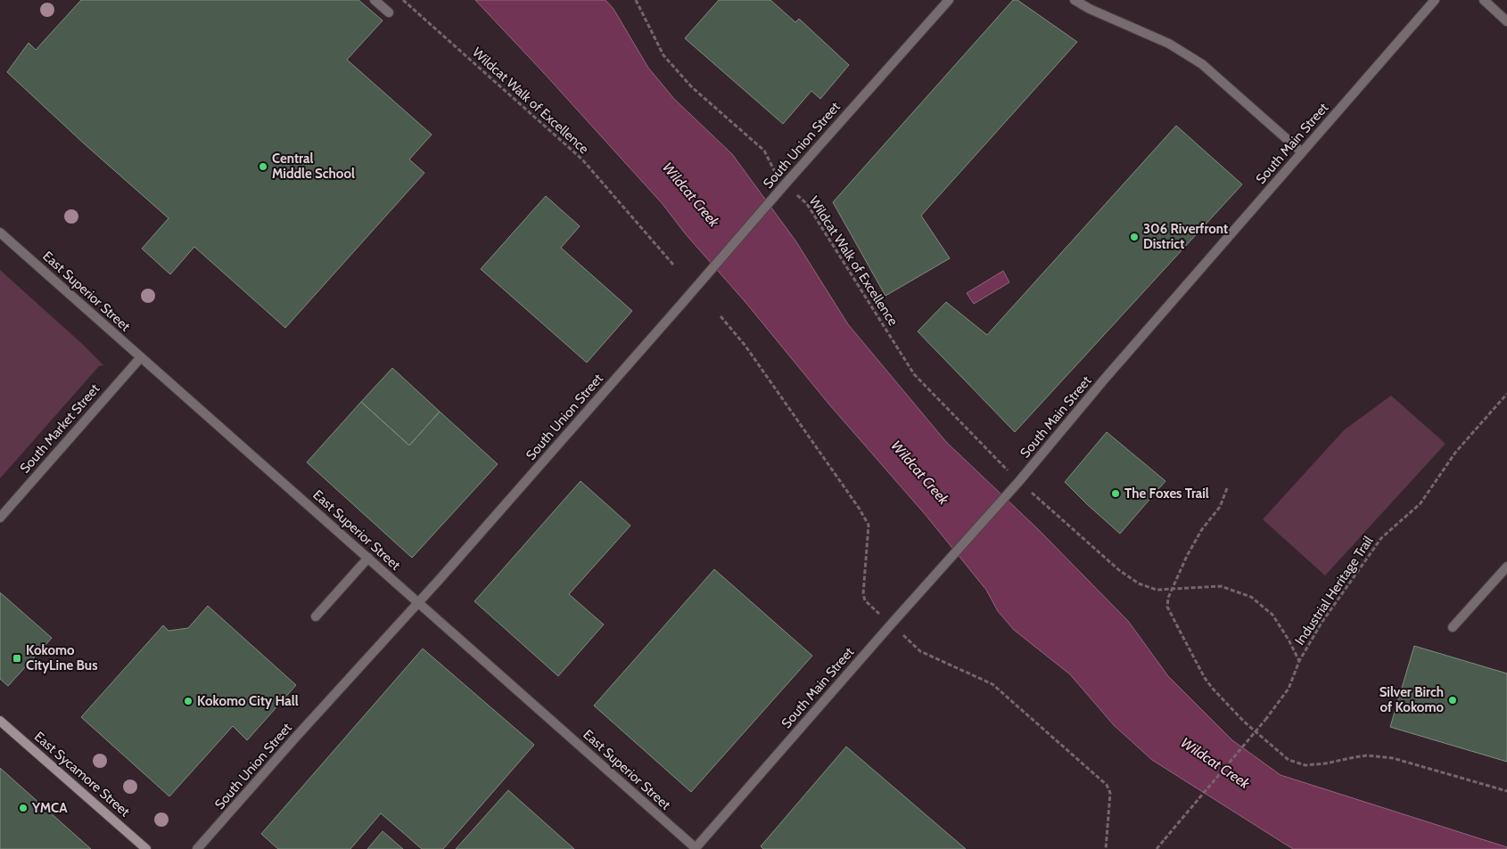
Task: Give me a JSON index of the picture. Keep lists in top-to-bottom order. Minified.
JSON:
{"streets":{"main road":["East Sycamore Street"],"street":["South Main Street","South Union Street","East Superior Street","South Market Street"],"path":["Wildcat Walk of Excellence","Industrial Heritage Trail"]},"crossings":[["Wildcat Walk of Excellence","South Union Street"],["South Main Street","East Superior Street"],["South Union Street","East Superior Street"],["East Superior Street","South Market Street"]],"water":["Wildcat Creek"],"places":{"other":["Central Middle School","306 Riverfront District","The Foxes Trail","Silver Birch of Kokomo","Kokomo City Hall","YMCA"],"transit":["Kokomo CityLine Bus"]}}
